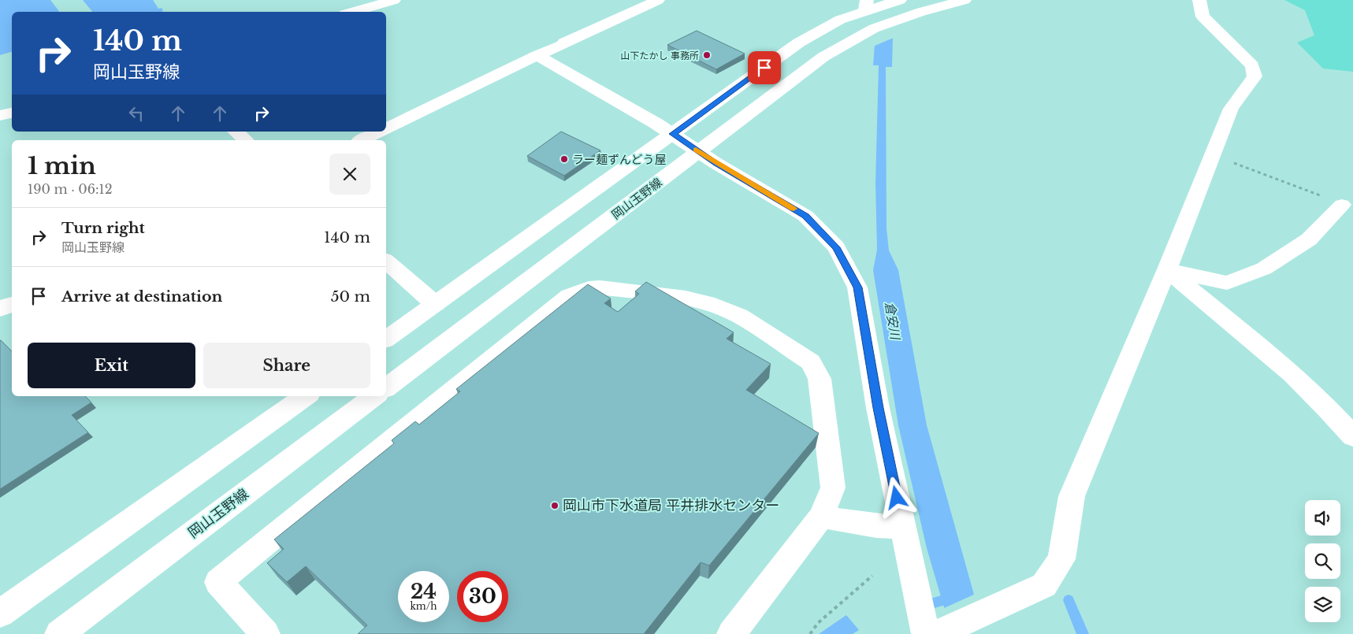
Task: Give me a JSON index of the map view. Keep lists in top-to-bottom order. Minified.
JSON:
{"streets":{"street":["岡山玉野線"]},"water":["倉安川"],"places":["山下たかし 事務所","ラー麺ずんどう屋","岡山市下水道局 平井排水センター"],"page":{"turn":["140 m","岡山玉野線"],"heading":["1 min","190 m · 06:12"],"list":[{"name":"Turn right","note":"岡山玉野線","value":"140 m"},{"name":"Arrive at destination","value":"50 m"}],"buttons":["Exit","Share"],"speed":"24 km/h","limit":"30"}}
